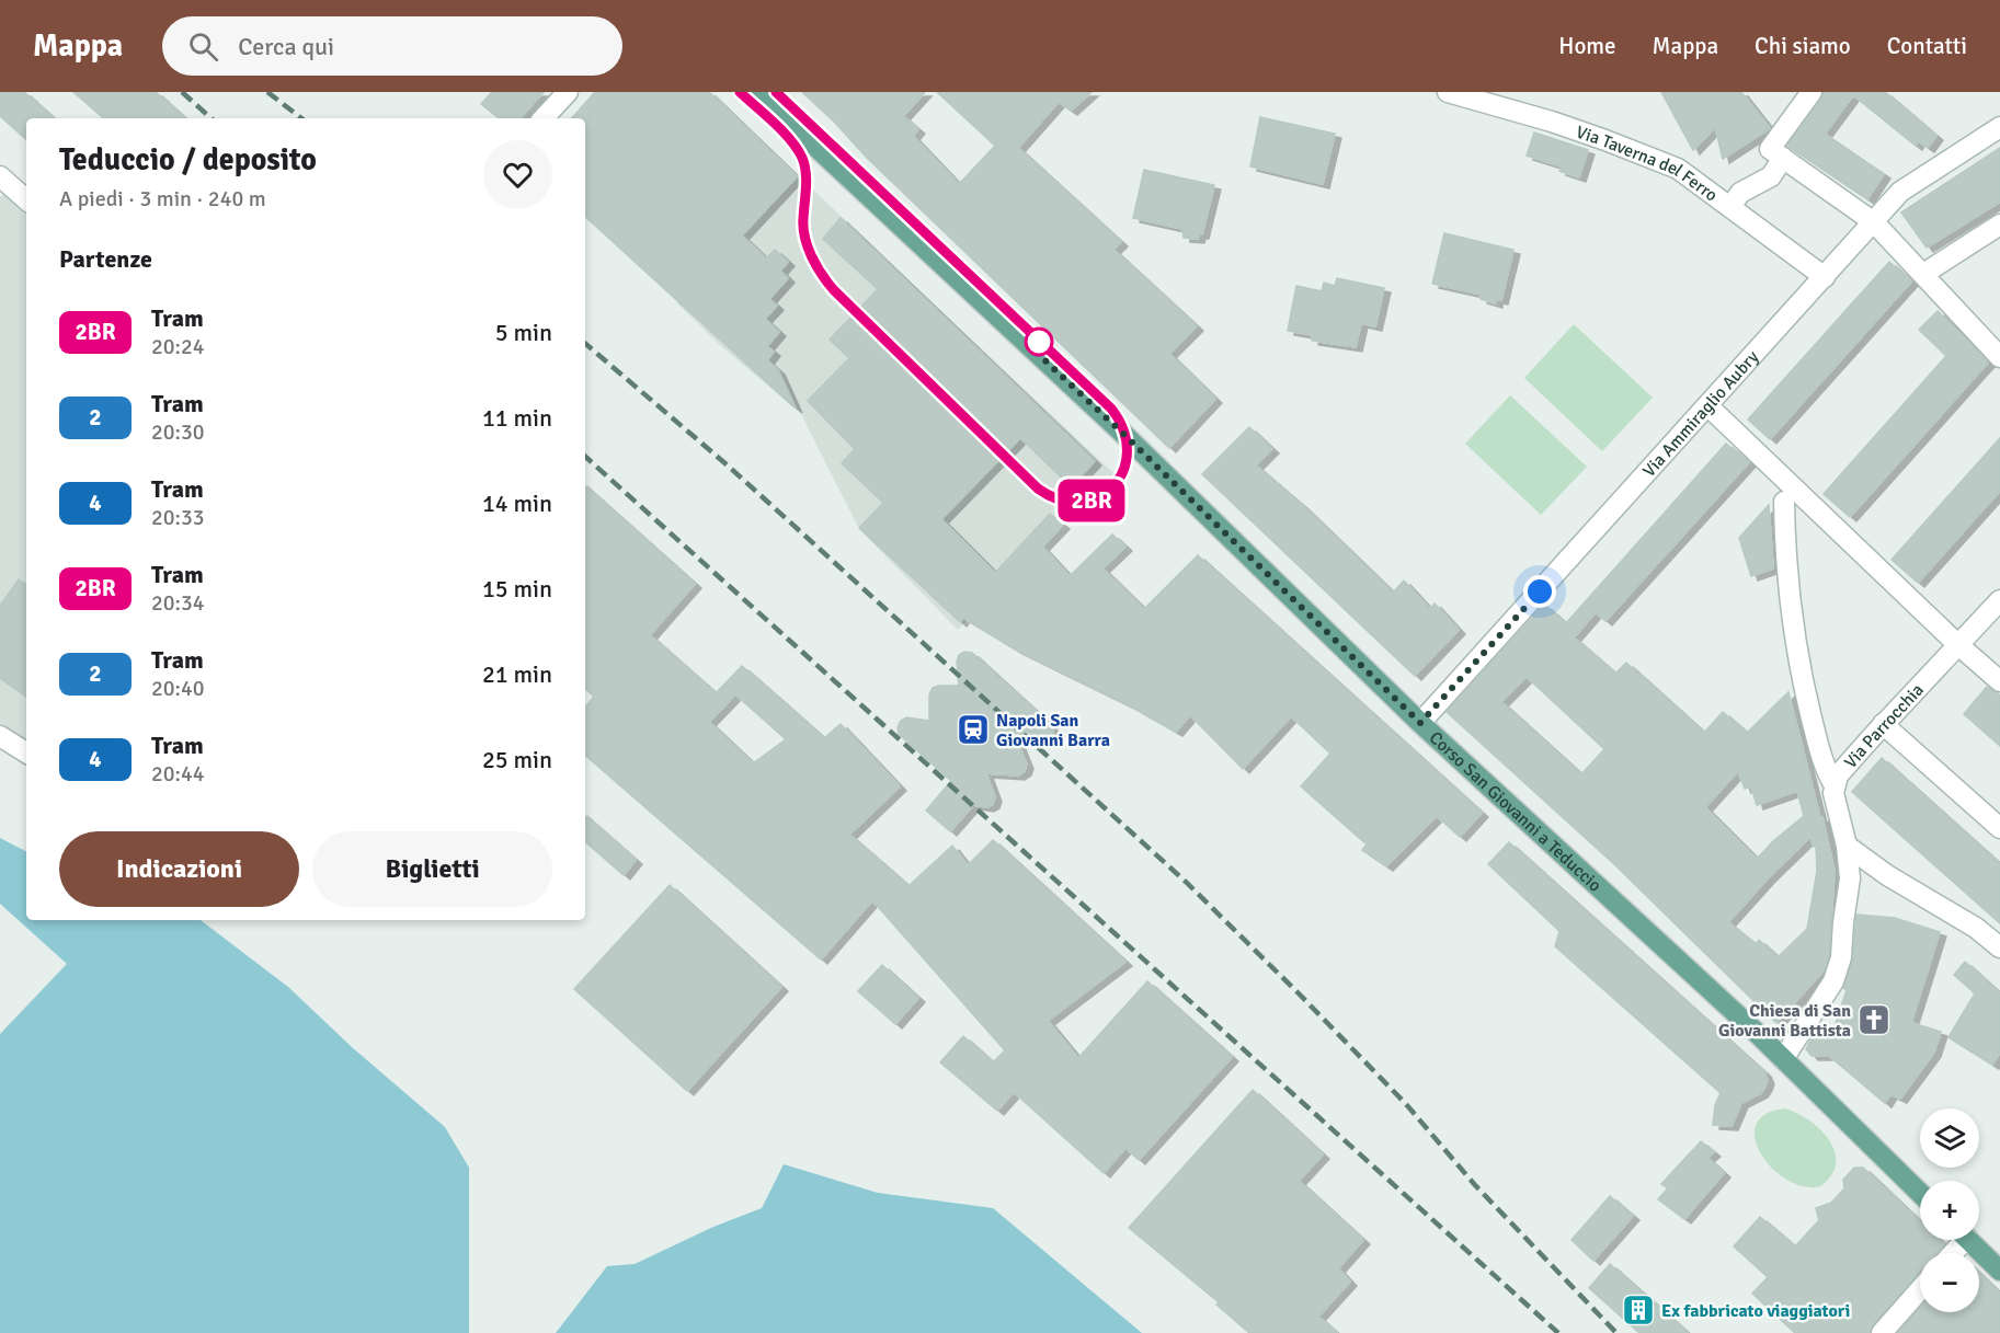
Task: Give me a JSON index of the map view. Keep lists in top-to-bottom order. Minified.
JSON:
{"streets":{"main road":["Corso San Giovanni a Teduccio"],"street":["Via Taverna del Ferro","Via Ammiraglio Aubry","Via Parrocchia"]},"crossings":[["Via Taverna del Ferro","Via Ammiraglio Aubry"],["Via Ammiraglio Aubry","Corso San Giovanni a Teduccio"],["Via Parrocchia","Corso San Giovanni a Teduccio"]],"places":{"station":["Napoli San Giovanni Barra"],"church":["Chiesa di San Giovanni Battista"],"building":["Ex fabbricato viaggiatori"]},"lines":["tram line 2BR"],"page":{"header":"Mappa","search":"Cerca qui","nav":["Home","Mappa","Chi siamo","Contatti"],"on_map":"2BR","heading":[["Teduccio / deposito","A piedi · 3 min · 240 m"],"Partenze"],"list":[{"mark":"2BR","name":"Tram","note":"20:24","value":"5 min"},{"mark":"2","name":"Tram","note":"20:30","value":"11 min"},{"mark":"4","name":"Tram","note":"20:33","value":"14 min"},{"mark":"2BR","name":"Tram","note":"20:34","value":"15 min"},{"mark":"2","name":"Tram","note":"20:40","value":"21 min"},{"mark":"4","name":"Tram","note":"20:44","value":"25 min"}],"buttons":["Indicazioni","Biglietti"],"map_buttons":["+","−"]}}
